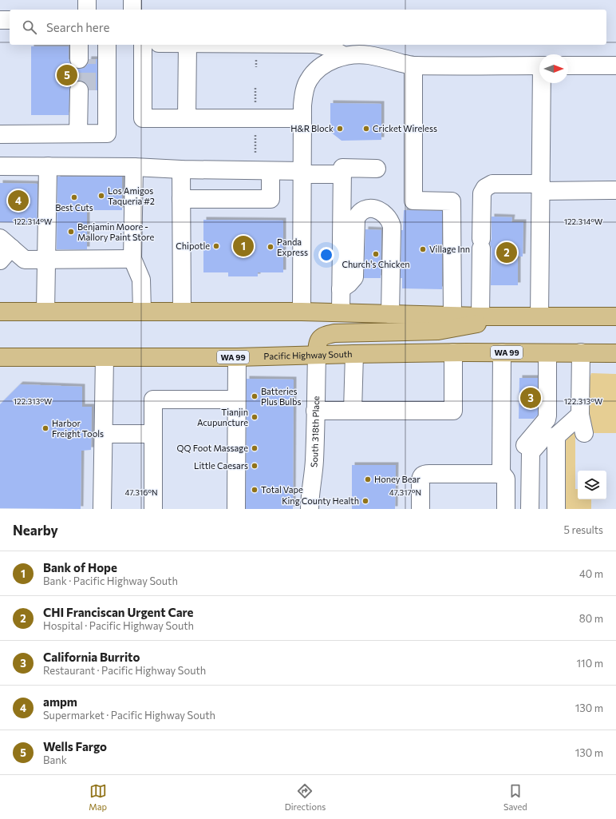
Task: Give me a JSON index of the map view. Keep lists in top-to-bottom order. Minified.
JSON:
{"streets":{"main road":["WA 99","Pacific Highway South"],"lane":["South 318th Place"]},"crossings":[["Pacific Highway South","South 318th Place"]],"places":["H&R Block","Cricket Wireless","Los Amigos Taqueria #2","Best Cuts","Benjamin Moore - Mallory Paint Store","Chipotle","Panda Express","Village Inn","Church's Chicken","Batteries Plus Bulbs","Tianjin Acupuncture","Harbor Freight Tools","QQ Foot Massage","Little Caesars","Honey Bear","Total Vape","King County Health"],"north":"right","page":{"search":"Search here","pins":["5","4","1","2","3"],"heading":["Nearby","5 results"],"list":[{"mark":"1","name":"Bank of Hope","note":"Bank · Pacific Highway South","value":"40 m"},{"mark":"2","name":"CHI Franciscan Urgent Care","note":"Hospital · Pacific Highway South","value":"80 m"},{"mark":"3","name":"California Burrito","note":"Restaurant · Pacific Highway South","value":"110 m"},{"mark":"4","name":"ampm","note":"Supermarket · Pacific Highway South","value":"130 m"},{"mark":"5","name":"Wells Fargo","note":"Bank","value":"130 m"}],"nav":["Map","Directions","Saved"]},"coordinates":["122.314°W","122.313°W","47.316°N","47.317°N"]}
